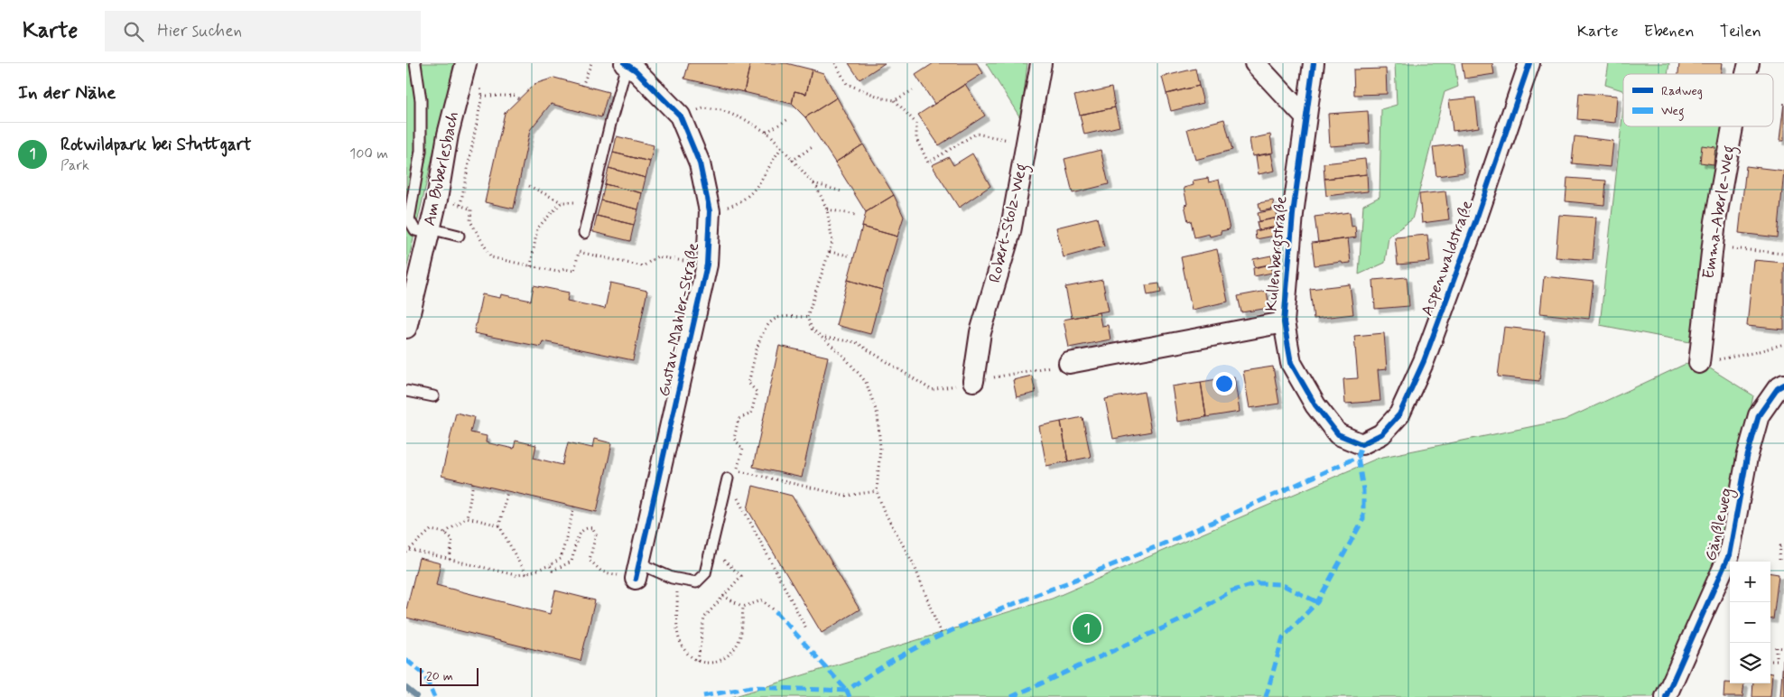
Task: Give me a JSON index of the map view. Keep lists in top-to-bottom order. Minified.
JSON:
{"streets":{"street":["Am Buberlesbach","Emma-Aberle-Weg","Robert-Stolz-Weg","Kullenbergstraße","Aspenwaldstraße","Gustav-Mahler-Straße","Gänßleweg"]},"crossings":[["Kullenbergstraße","Aspenwaldstraße"]],"legend":["Radweg","Weg"],"scale_bar":"20 m","page":{"header":"Karte","search":"Hier suchen","nav":["Karte","Ebenen","Teilen"],"heading":"In der Nähe","list":[{"mark":"1","name":"Rotwildpark bei Stuttgart","note":"Park","value":"100 m"}],"map_buttons":["+","−"],"pins":"1","scale":"20 m"}}
